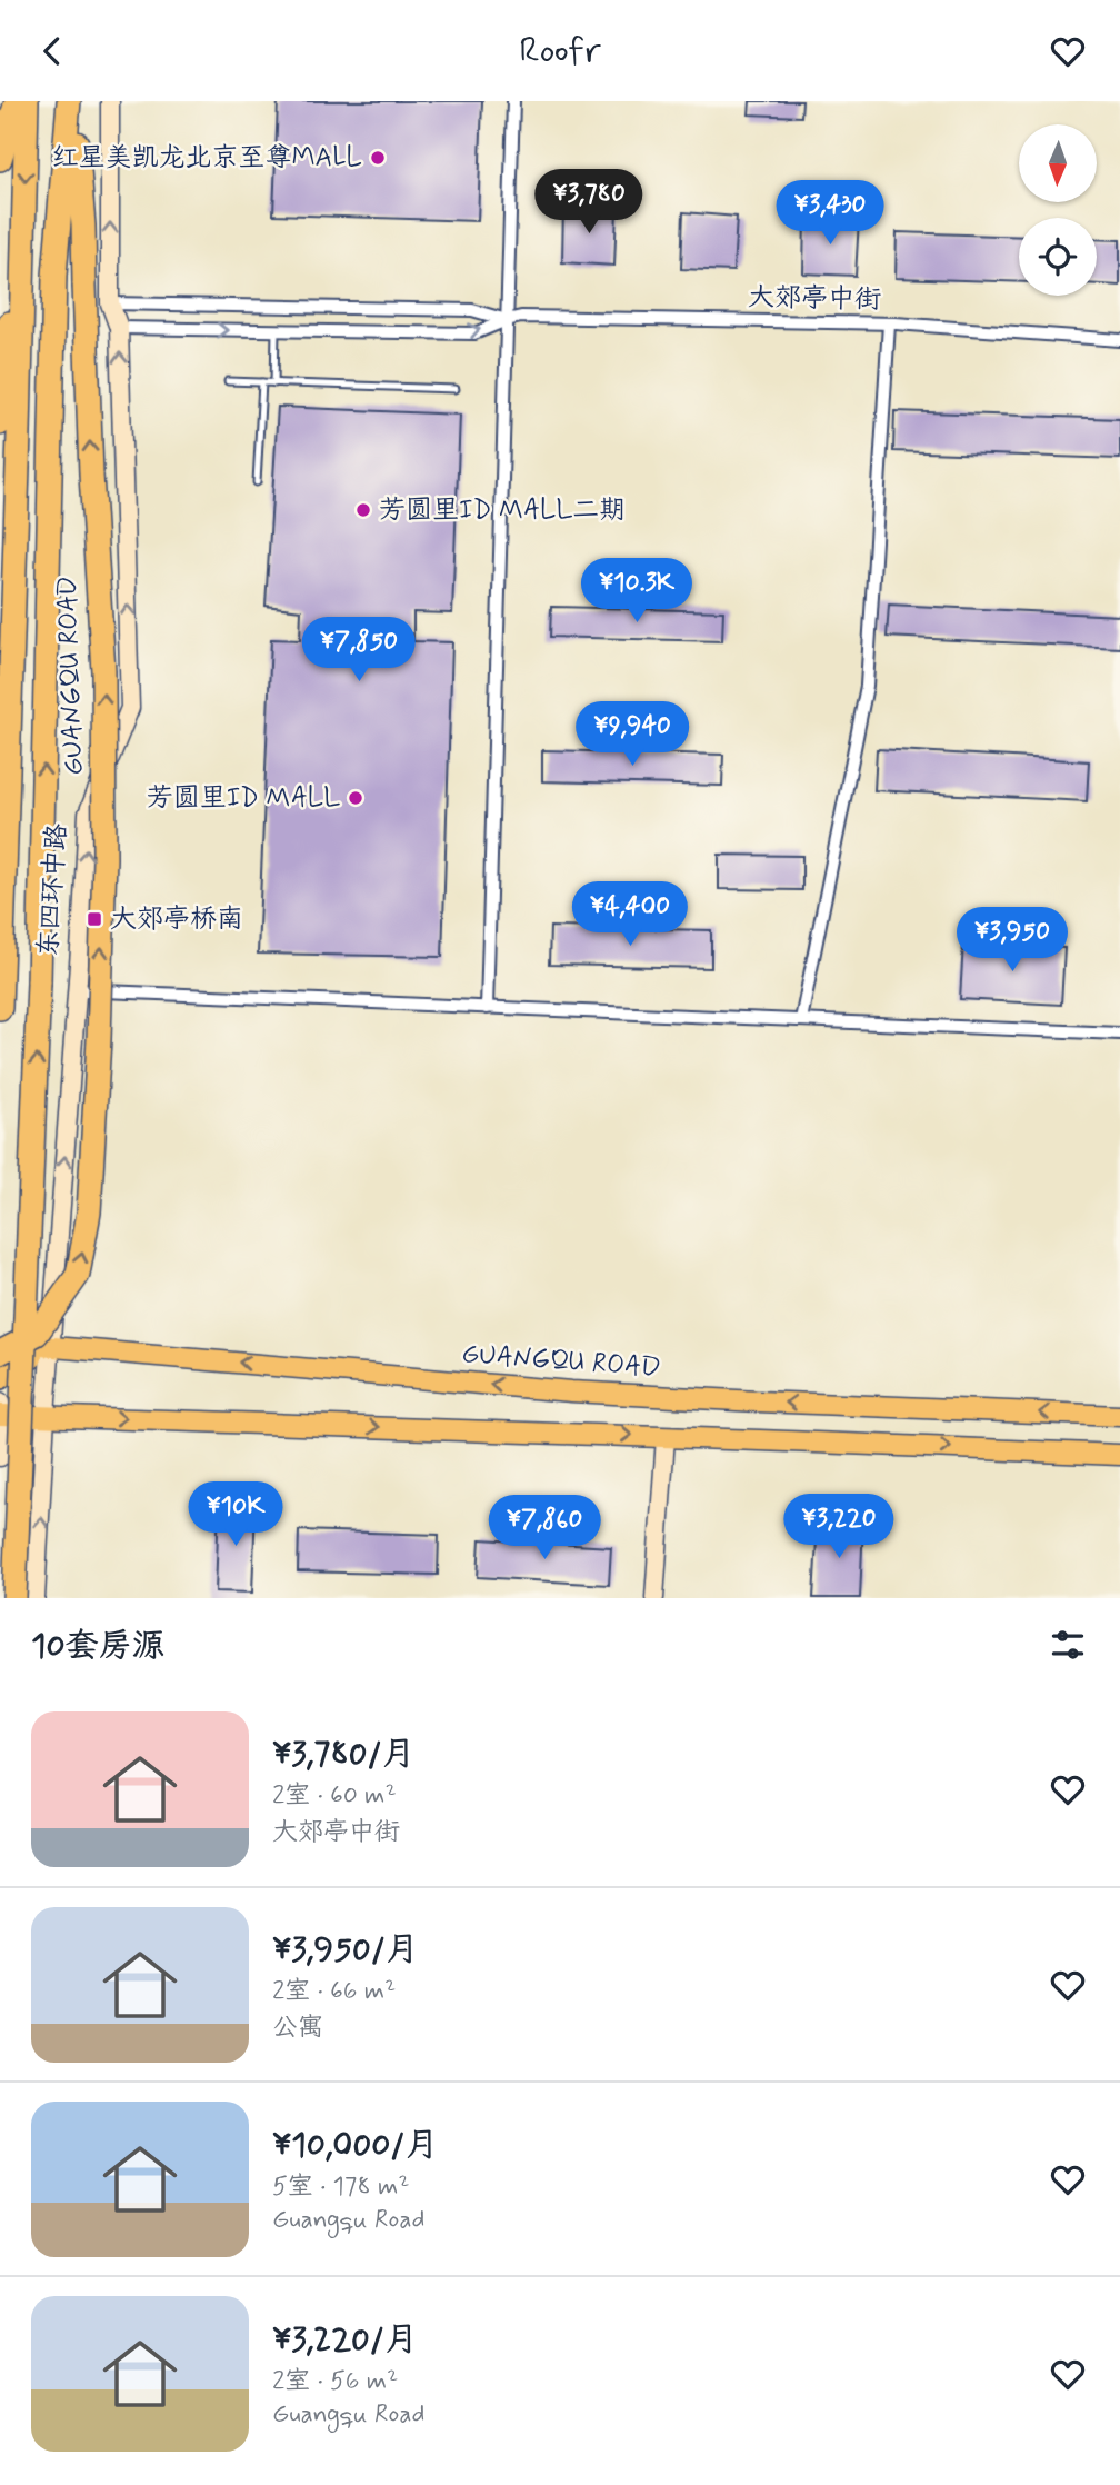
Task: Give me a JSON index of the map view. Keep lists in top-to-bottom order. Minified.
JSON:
{"streets":{"highway":["GUANGQU ROAD","东四环中路"],"street":["大郊亭中街"]},"crossings":[["大郊亭中街","东四环中路"],["GUANGQU ROAD","东四环中路"]],"places":{"other":["红星美凯龙北京至尊MALL","芳圆里ID MALL二期","芳圆里ID MALL"],"transit":["大郊亭桥南"]},"north":"bottom","page":{"header":"Roofr","price":["¥3,780","¥3,430","¥10.3K","¥7,850","¥9,940","¥4,400","¥3,950","¥10K","¥3,220","¥7,860"],"heading":"10套房源","list":[{"name":"¥3,780/月","note":"2室 · 60 m² · 大郊亭中街"},{"name":"¥3,950/月","note":"2室 · 66 m² · 公寓"},{"name":"¥10,000/月","note":"5室 · 178 m² · Guangqu Road"},{"name":"¥3,220/月","note":"2室 · 56 m² · Guangqu Road"}]}}
